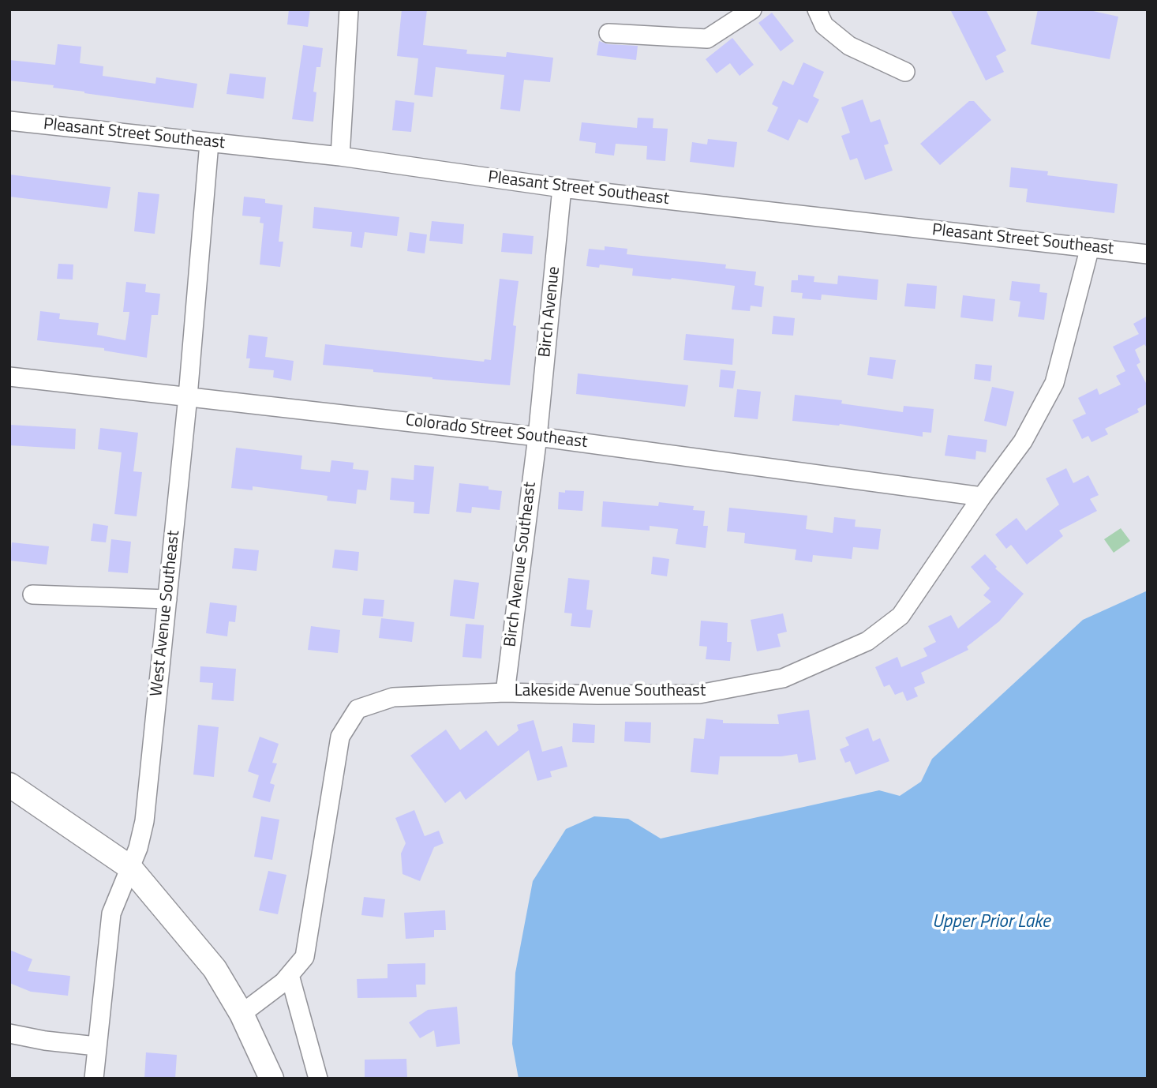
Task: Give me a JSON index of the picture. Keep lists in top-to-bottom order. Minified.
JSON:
{"streets":{"street":["Pleasant Street Southeast","Birch Avenue","Colorado Street Southeast","Birch Avenue Southeast","West Avenue Southeast","Lakeside Avenue Southeast"]},"crossings":[["Pleasant Street Southeast","Birch Avenue"],["Pleasant Street Southeast","West Avenue Southeast"],["Pleasant Street Southeast","Lakeside Avenue Southeast"],["Birch Avenue","Colorado Street Southeast"],["Birch Avenue","Birch Avenue Southeast"],["Colorado Street Southeast","Birch Avenue Southeast"],["Colorado Street Southeast","West Avenue Southeast"],["Colorado Street Southeast","Lakeside Avenue Southeast"],["Birch Avenue Southeast","Lakeside Avenue Southeast"]],"water":["Upper Prior Lake"]}
